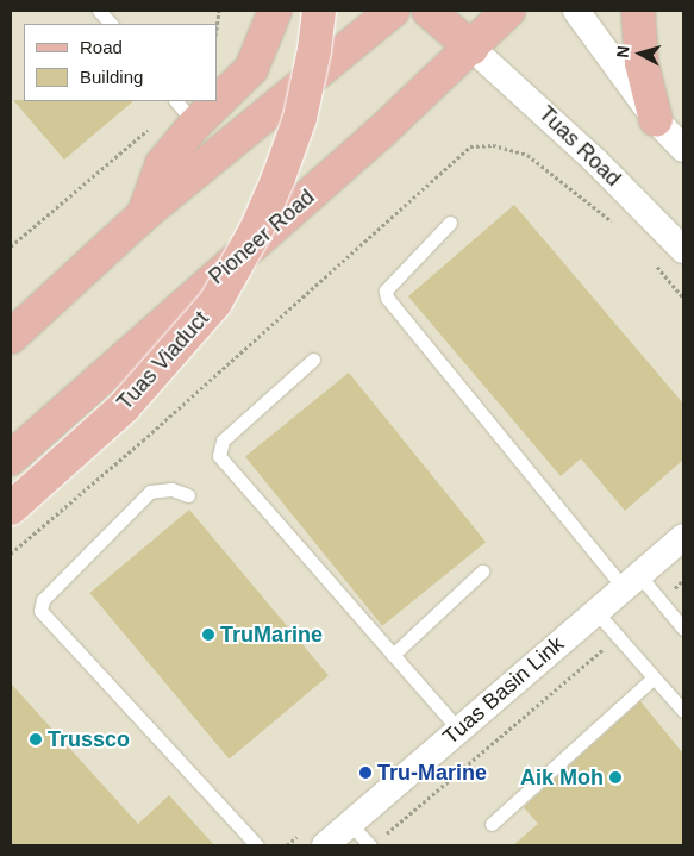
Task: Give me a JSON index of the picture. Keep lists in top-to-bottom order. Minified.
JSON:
{"streets":{"main road":["Tuas Road","Pioneer Road","Tuas Viaduct"],"street":["Tuas Basin Link"]},"crossings":[["Tuas Road","Pioneer Road"]],"places":["TruMarine","Trussco","Tru-Marine","Aik Moh"],"legend":["Road","Building"],"north":"left"}
